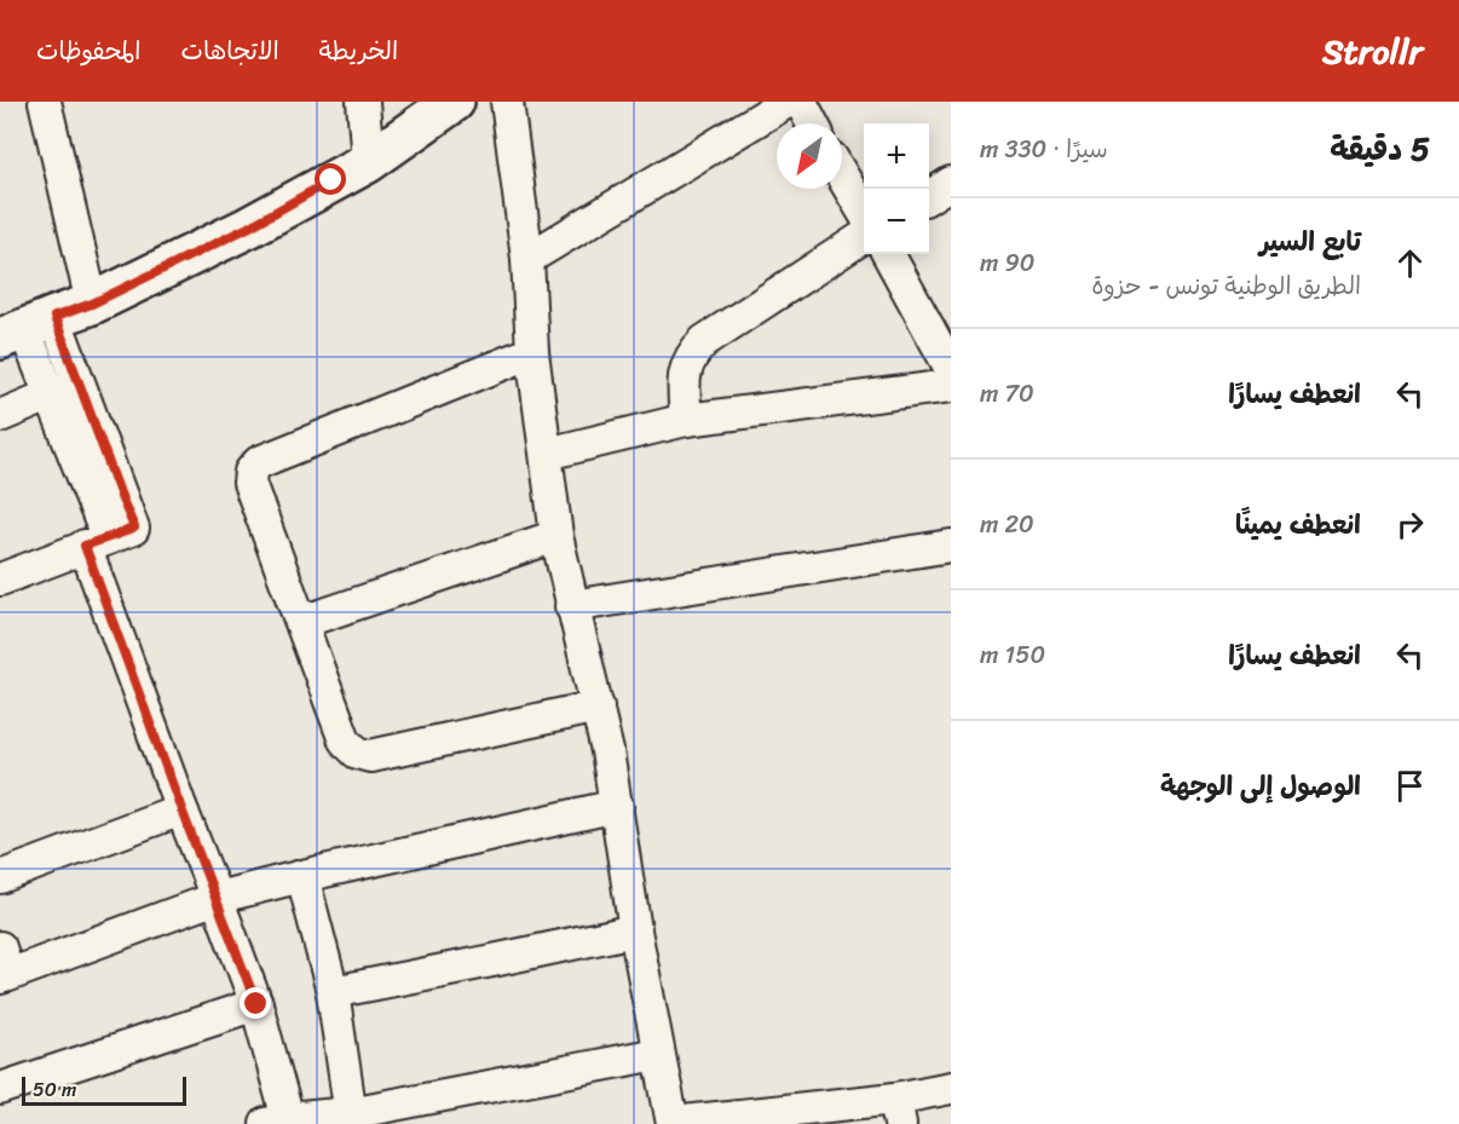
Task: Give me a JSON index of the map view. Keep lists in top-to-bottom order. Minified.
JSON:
{"scale_bar":"50 m","north":"bottom left","page":{"header":"Strollr","nav":["الخريطة","الاتجاهات","المحفوظات"],"heading":["5 دقيقة","سيرًا · 330 m"],"map_buttons":["+","−"],"list":[["تابع السير","الطريق الوطنية تونس - حزوة","90 m"],["انعطف يسارًا","70 m"],["انعطف يمينًا","20 m"],["انعطف يسارًا","150 m"],"الوصول إلى الوجهة"],"scale":"50 m"}}
